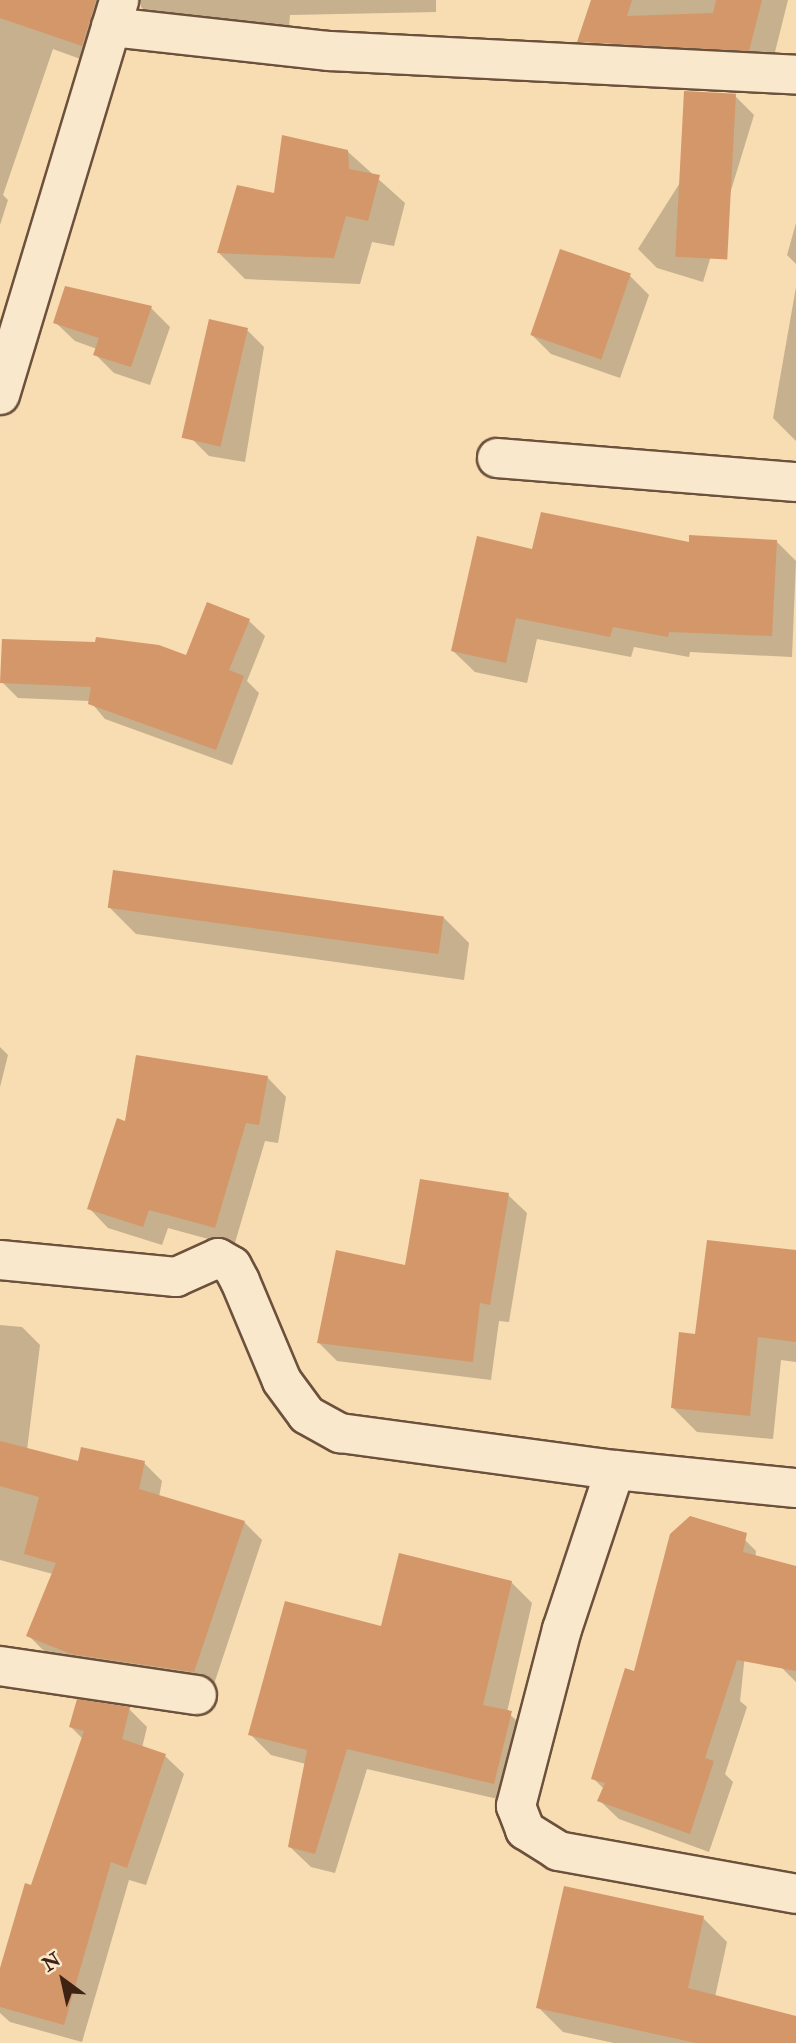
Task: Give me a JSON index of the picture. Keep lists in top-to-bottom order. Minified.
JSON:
{"north":"top left"}
